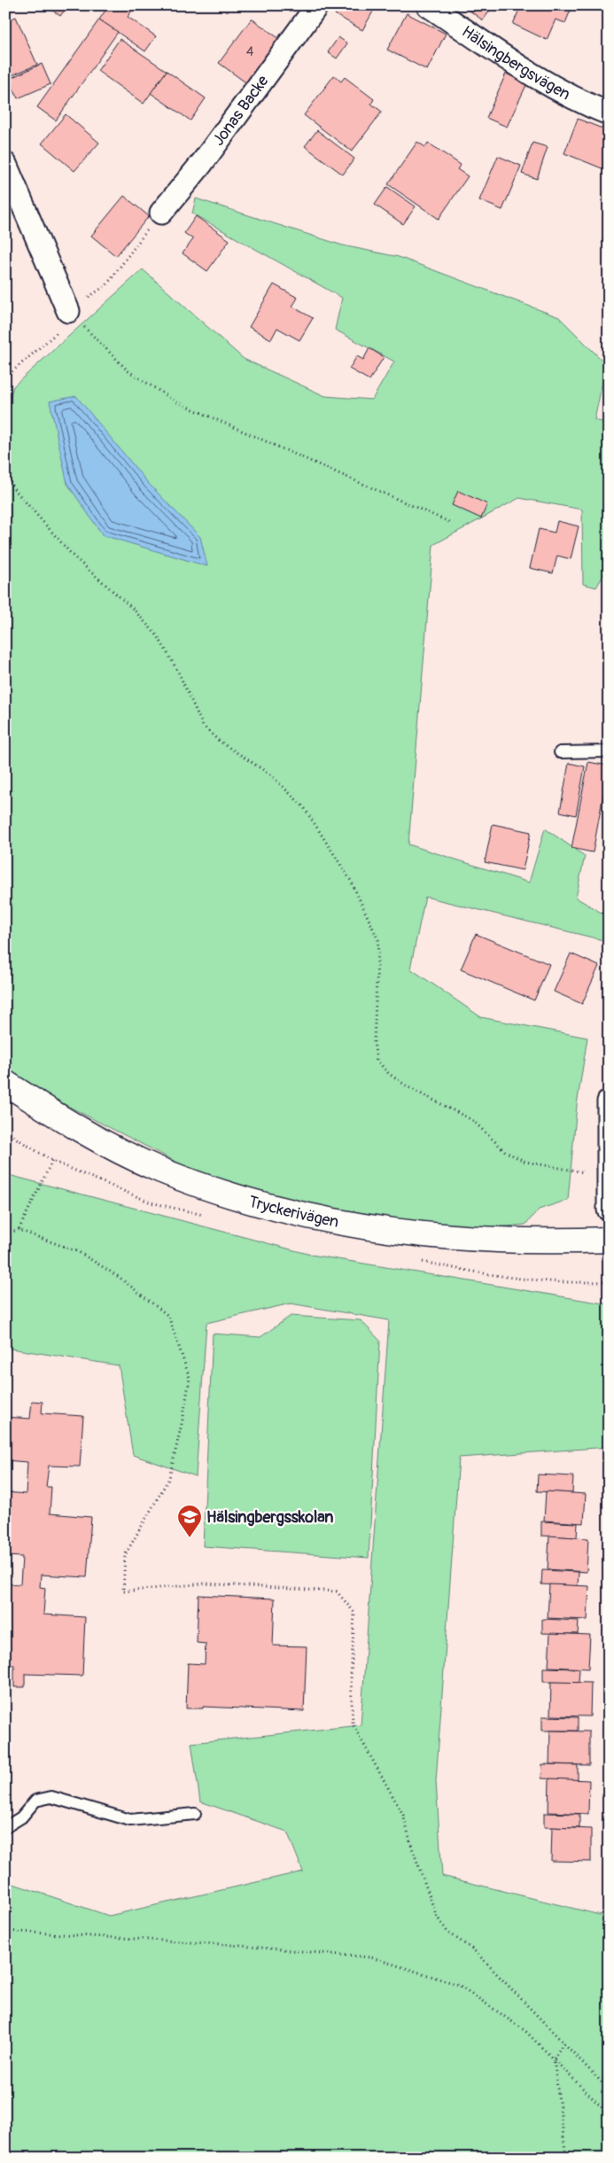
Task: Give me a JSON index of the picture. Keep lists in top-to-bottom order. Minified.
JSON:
{"streets":{"street":["Hälsingbergsvägen","Jonas Backe","Tryckerivägen"]},"places":{"school or university":["Hälsingbergsskolan"]},"house_numbers":["4"]}
